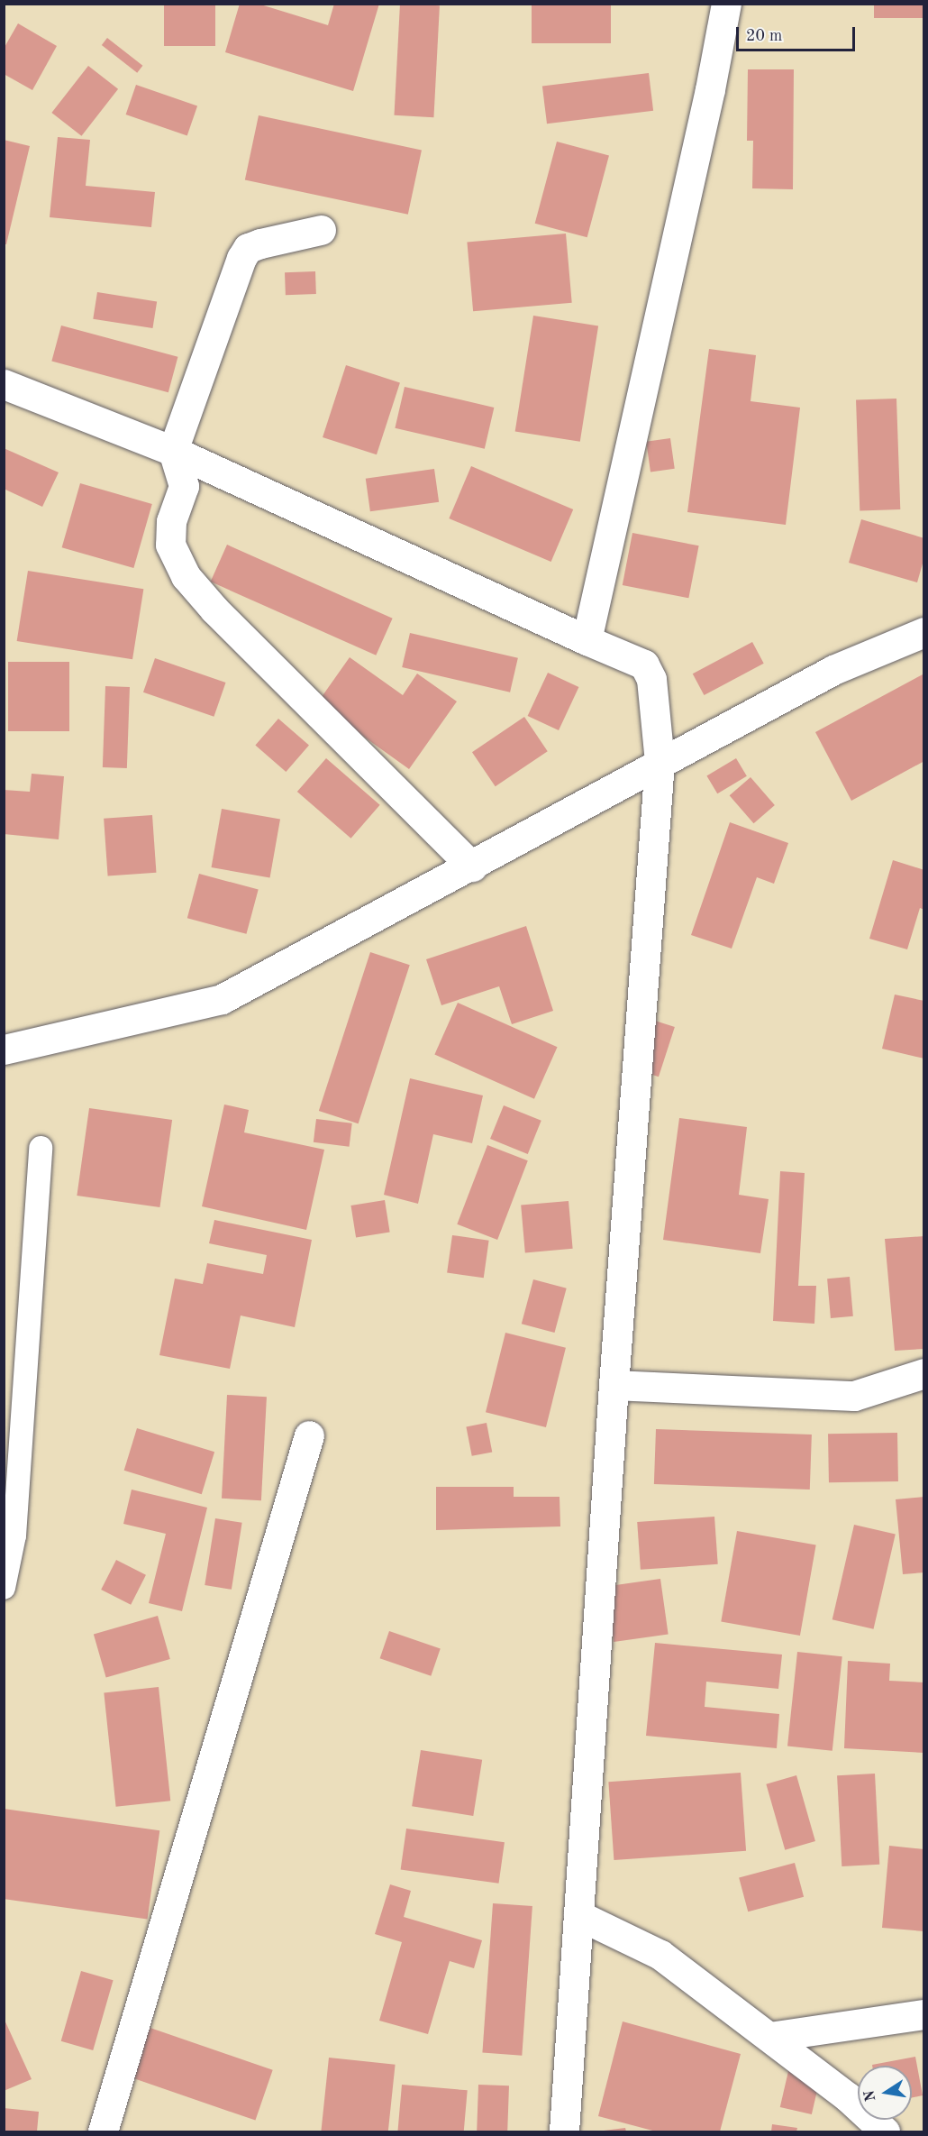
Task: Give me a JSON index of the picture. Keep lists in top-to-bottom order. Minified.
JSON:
{"scale_bar":"20 m","north":"left"}
